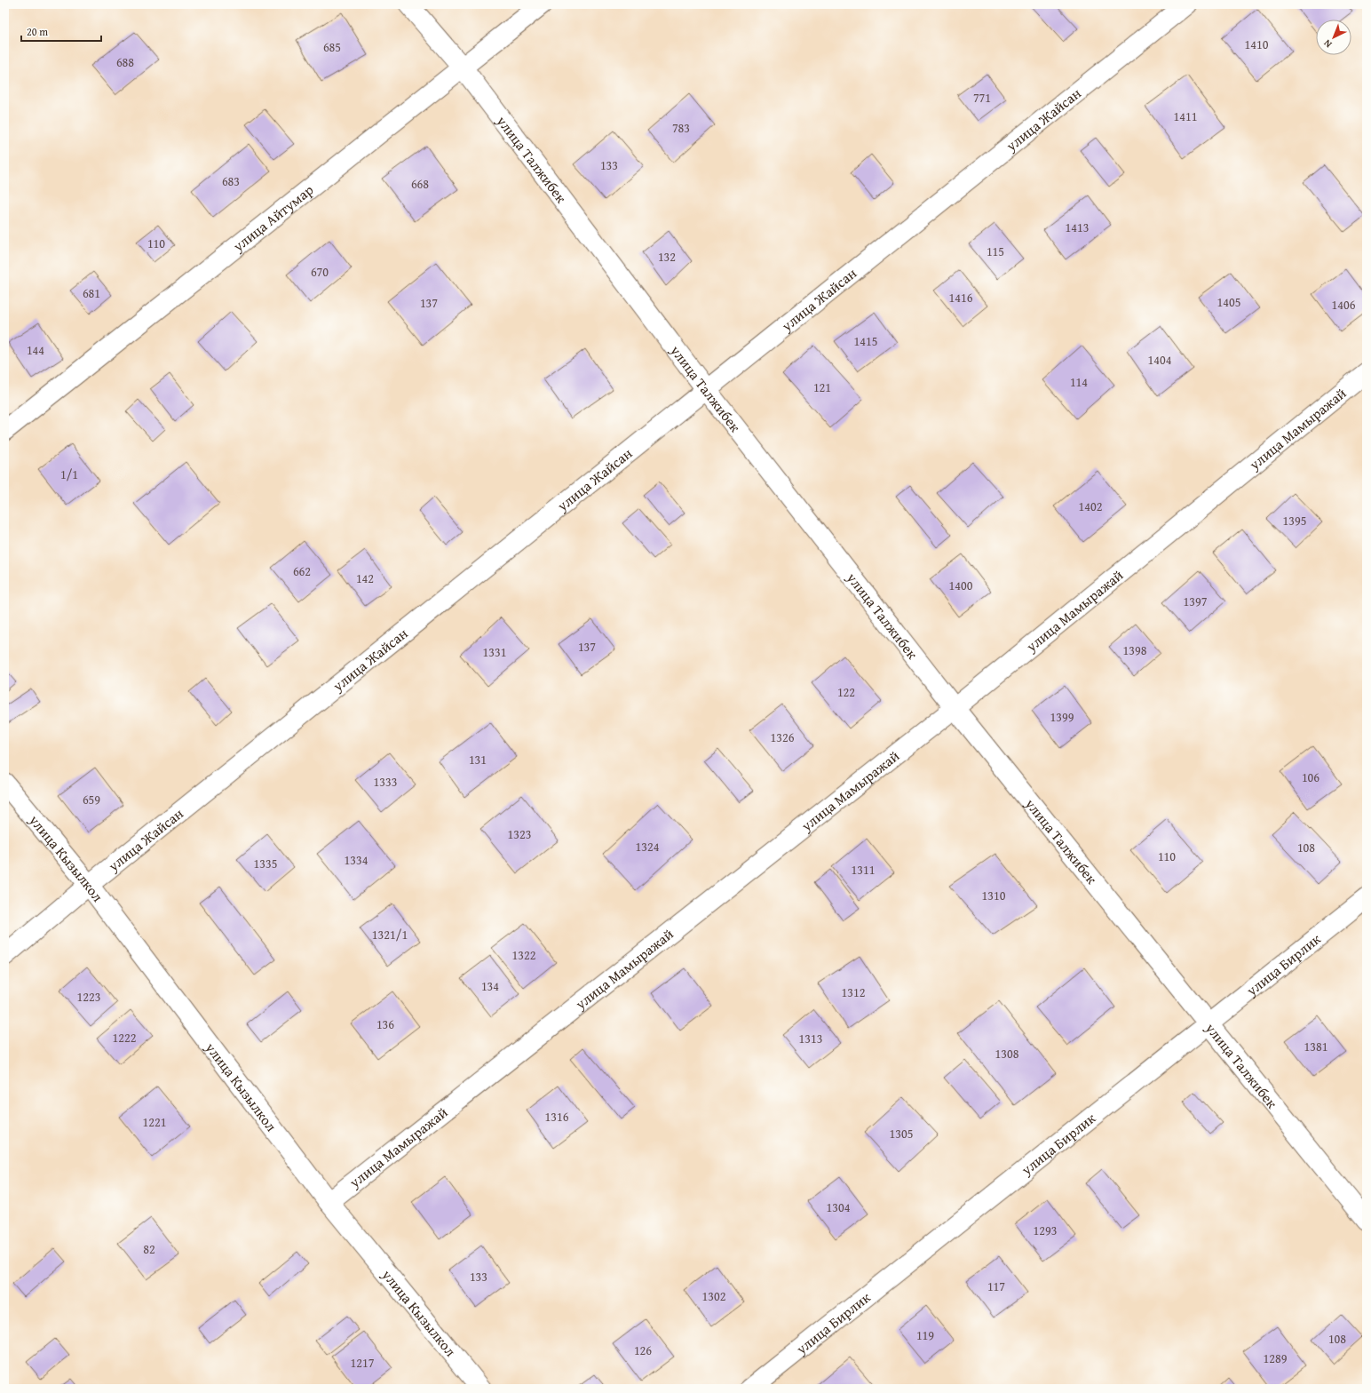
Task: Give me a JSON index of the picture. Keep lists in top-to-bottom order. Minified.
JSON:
{"streets":{"street":["улица Жайсан","улица Талжибек","улица Айтумар","улица Мамыражай","улица Кызылкол","улица Бирлик"]},"crossings":[["улица Жайсан","улица Талжибек"],["улица Жайсан","улица Кызылкол"],["улица Талжибек","улица Айтумар"],["улица Талжибек","улица Мамыражай"],["улица Талжибек","улица Бирлик"],["улица Мамыражай","улица Кызылкол"]],"house_numbers":["1410","685","688","771","1411","783","133","683","668","1413","110","115","132","670","681","1416","1405","137","1406","1415","144","1404","114","121","1/1","1402","1395","662","142","1400","1397","137","1398","1331","122","1399","1326","131","106","1333","659","1323","1324","108","110","1334","1335","1311","1310","1321/1","1322","134","1312","1223","136","1222","1313","1381","1308","1316","1221","1305","1304","1293","82","133","117","1302","119","108","126","1289","1217"],"scale_bar":"20 m","north":"bottom left"}
